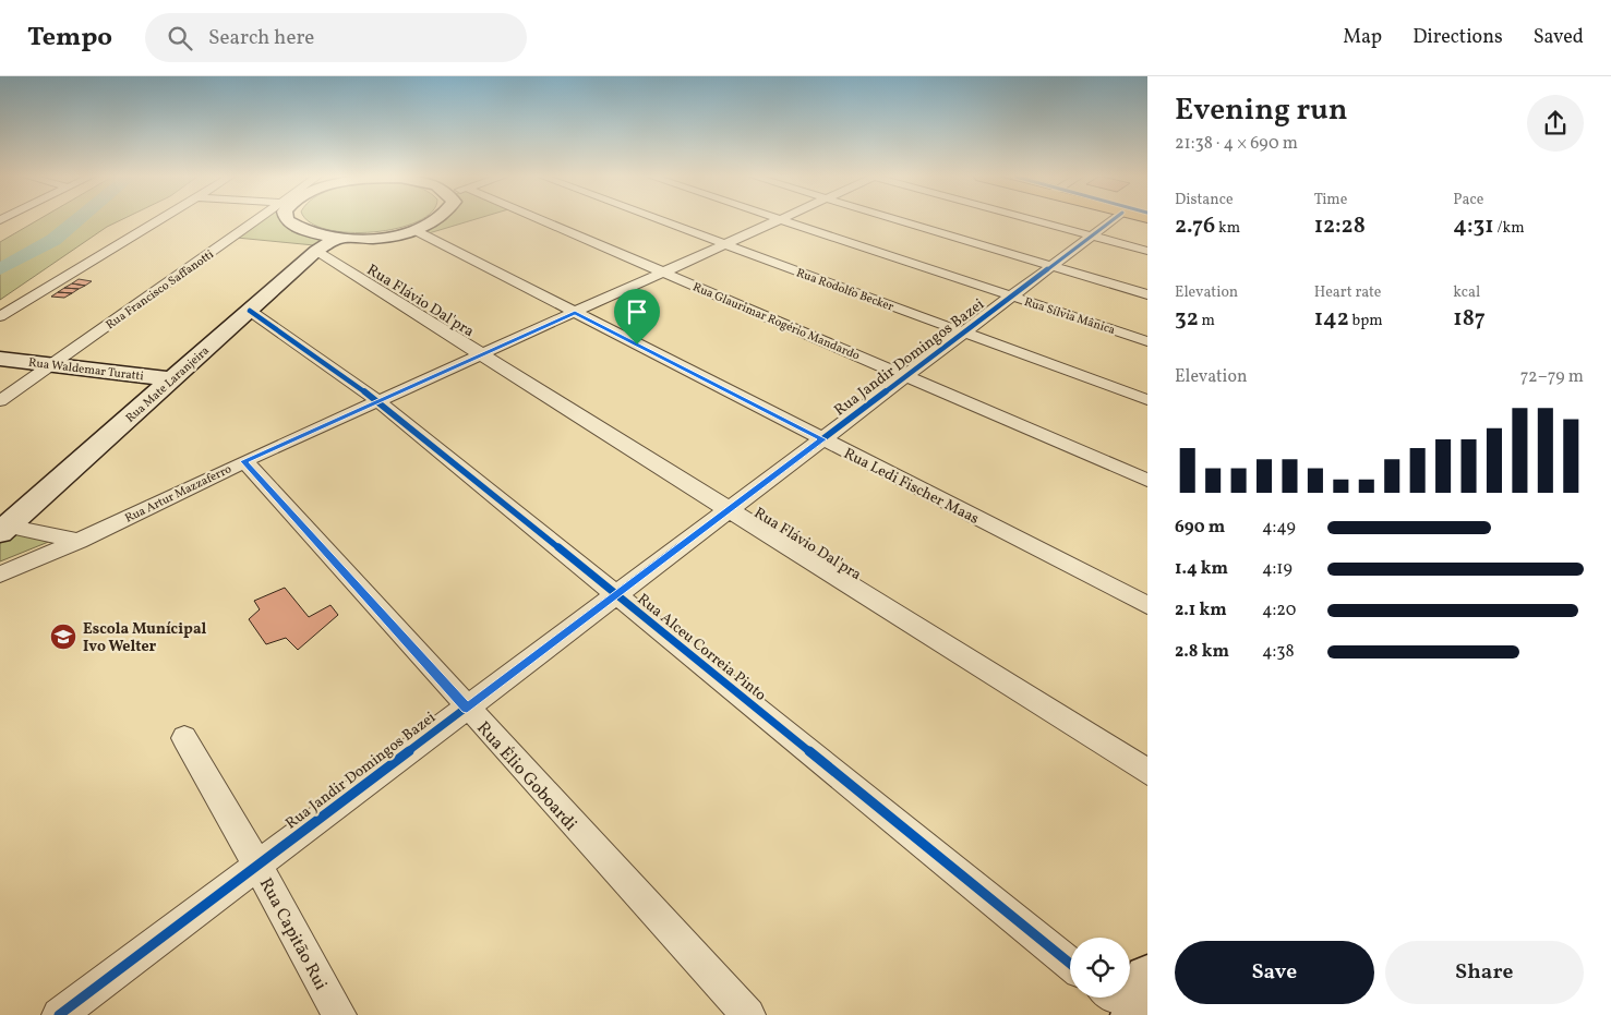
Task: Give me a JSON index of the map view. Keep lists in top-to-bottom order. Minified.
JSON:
{"streets":{"street":["Rua Francisco Saffanotti","Rua Rodolfo Becker","Rua Flávio Dal'pra","Rua Sílvia Mânica","Rua Glaurimar Rogério Mandardo","Rua Jandir Domingos Bazei","Rua Waldemar Turatti","Rua Mate Laranjeira","Rua Ledi Fischer Maas","Rua Artur Mazzaferro","Rua Alceu Correia Pinto","Rua Élio Goboardi","Rua Capitão Rui"]},"crossings":[["Rua Francisco Saffanotti","Rua Waldemar Turatti"],["Rua Rodolfo Becker","Rua Jandir Domingos Bazei"],["Rua Rodolfo Becker","Rua Artur Mazzaferro"],["Rua Flávio Dal'pra","Rua Jandir Domingos Bazei"],["Rua Flávio Dal'pra","Rua Mate Laranjeira"],["Rua Flávio Dal'pra","Rua Artur Mazzaferro"],["Rua Sílvia Mânica","Rua Jandir Domingos Bazei"],["Rua Glaurimar Rogério Mandardo","Rua Jandir Domingos Bazei"],["Rua Glaurimar Rogério Mandardo","Rua Artur Mazzaferro"],["Rua Jandir Domingos Bazei","Rua Ledi Fischer Maas"],["Rua Jandir Domingos Bazei","Rua Alceu Correia Pinto"],["Rua Jandir Domingos Bazei","Rua Élio Goboardi"],["Rua Jandir Domingos Bazei","Rua Capitão Rui"],["Rua Waldemar Turatti","Rua Mate Laranjeira"],["Rua Mate Laranjeira","Rua Alceu Correia Pinto"],["Rua Ledi Fischer Maas","Rua Artur Mazzaferro"],["Rua Artur Mazzaferro","Rua Alceu Correia Pinto"],["Rua Artur Mazzaferro","Rua Élio Goboardi"]],"places":{"school or university":["Escola Munícipal Ivo Welter"]},"page":{"header":"Tempo","search":"Search here","nav":["Map","Directions","Saved"],"heading":["Evening run","21:38 · 4 × 690 m"],"stats":[["Distance","2.76 km"],["Time","12:28"],["Pace","4:31 /km"],["Elevation","32 m"],["Heart rate","142 bpm"],["kcal","187"]],"chart":["Elevation","72–79 m"],"list":[{"name":"690 m","note":"4:49"},{"name":"1.4 km","note":"4:19"},{"name":"2.1 km","note":"4:20"},{"name":"2.8 km","note":"4:38"}],"buttons":["Save","Share"]}}
